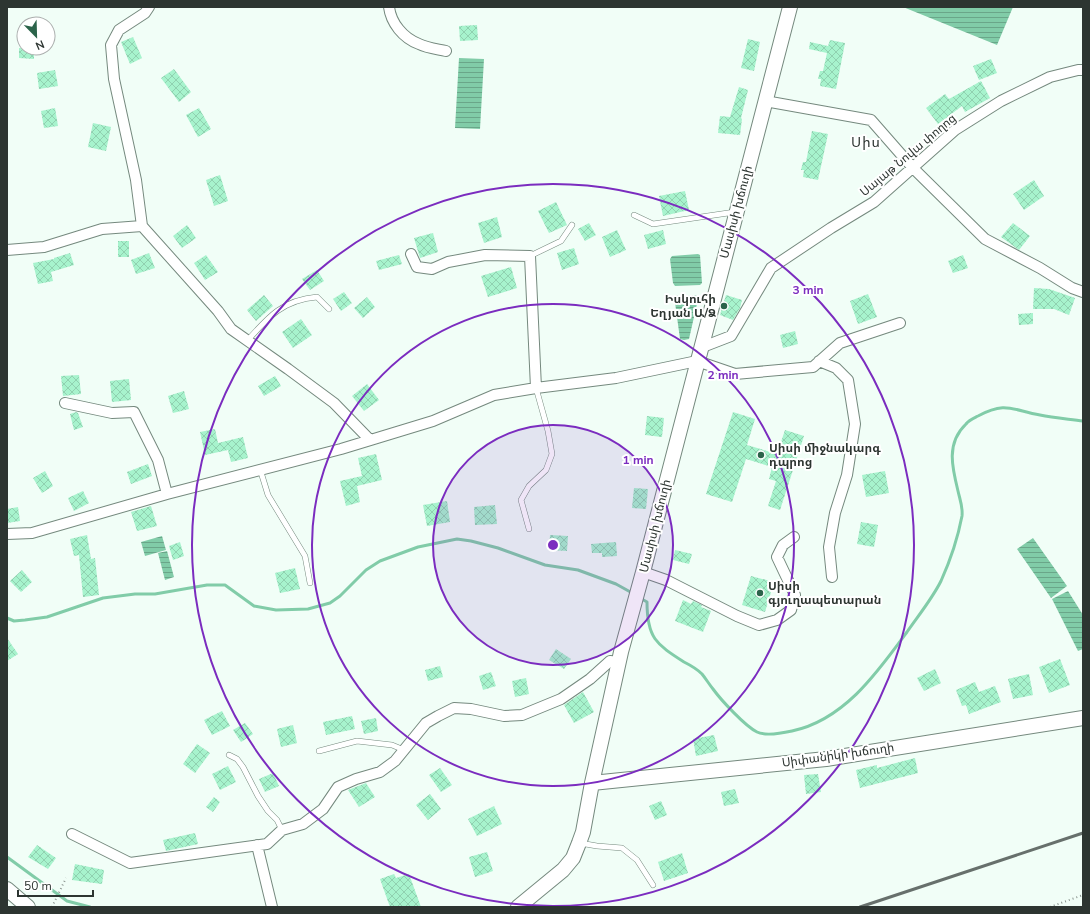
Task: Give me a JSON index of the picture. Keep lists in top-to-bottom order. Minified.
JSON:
{"streets":{"main road":["Մասիսի խճուղի","Սիփանիկի խճուղի"],"street":["Սայաթ Նովա փողոց"]},"crossings":[["Սայաթ Նովա փողոց","Մասիսի խճուղի"],["Մասիսի խճուղի","Սիփանիկի խճուղի"]],"districts":["Սիս"],"places":["Իսկուհի Եղյան Ա/Ձ","Սիսի միջնակարգ դպրոց","Սիսի գյուղապետարան"],"scale_bar":"50 m","north":"bottom right","rings":["3 min","2 min","1 min"]}
